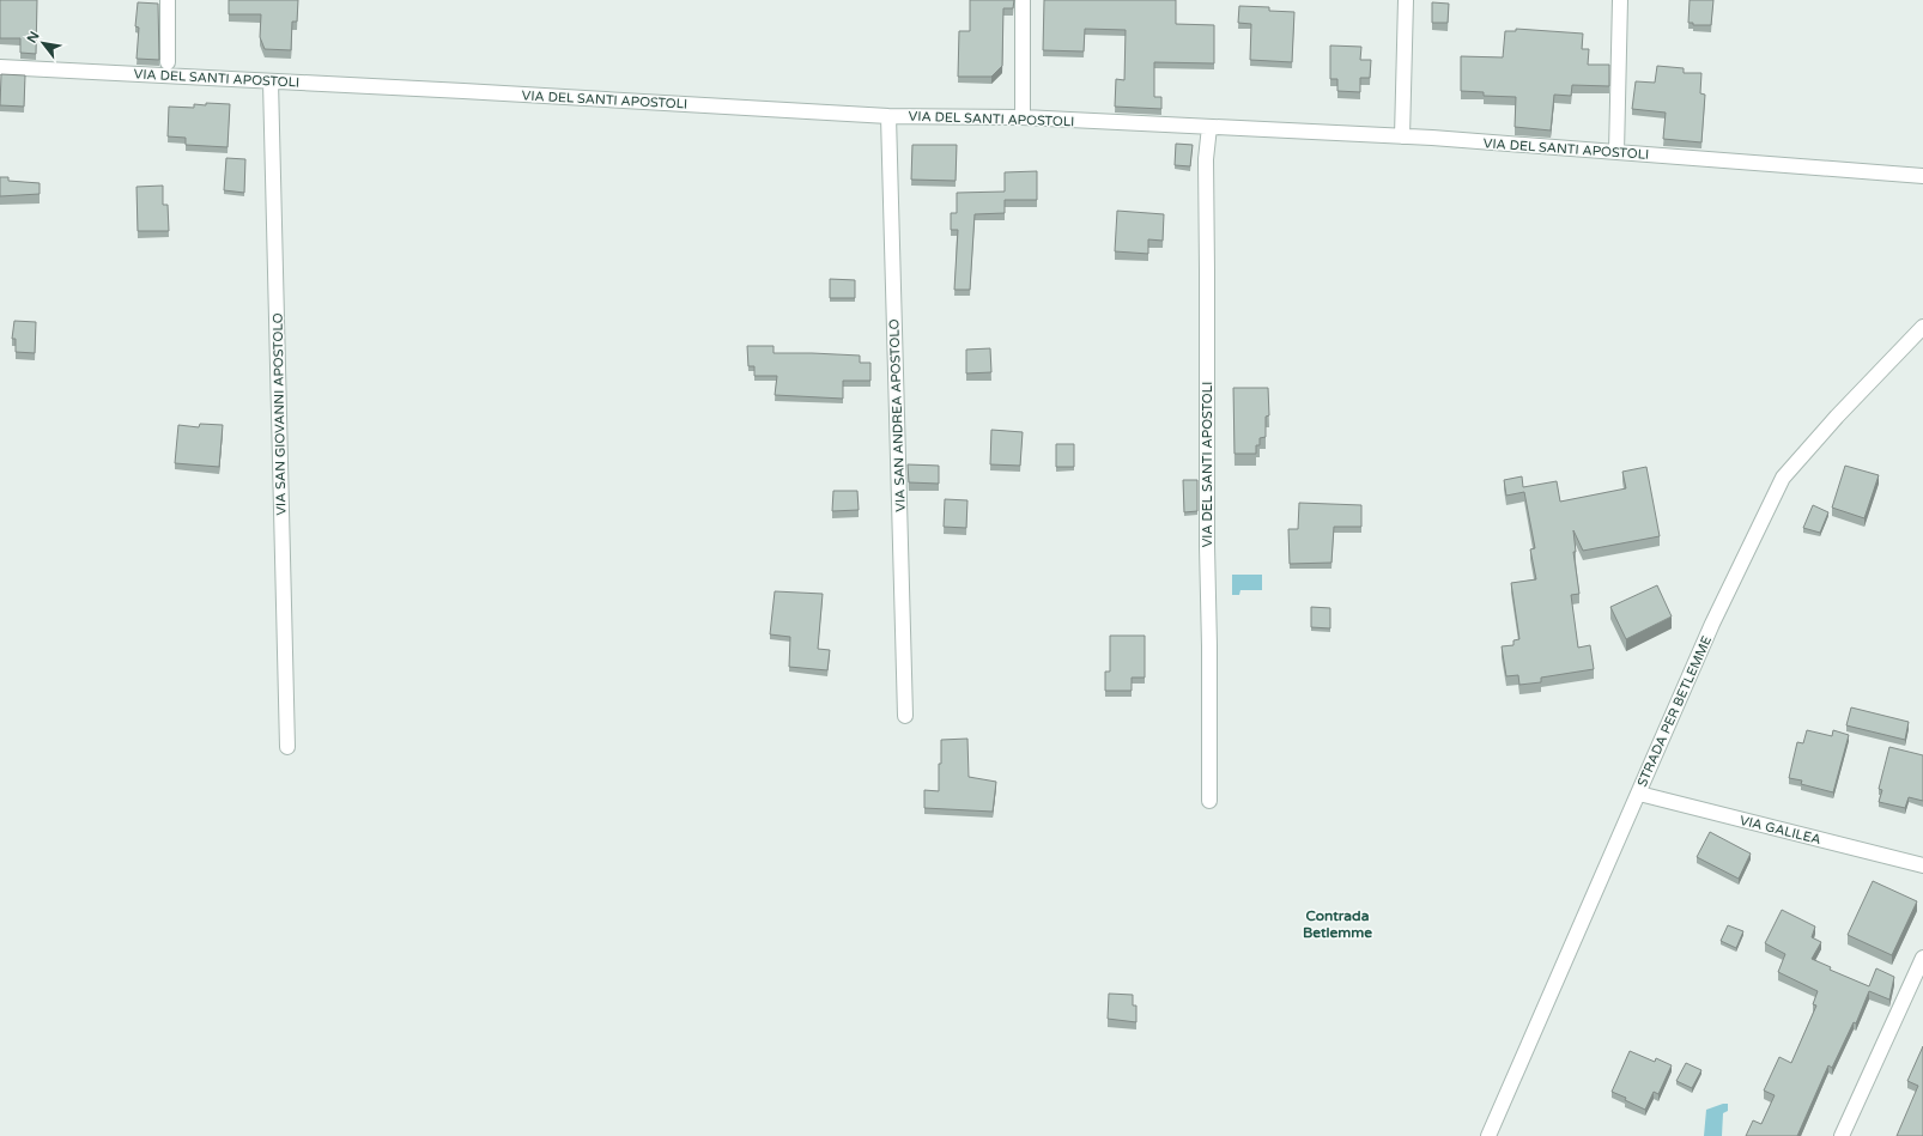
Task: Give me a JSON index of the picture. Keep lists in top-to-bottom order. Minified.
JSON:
{"streets":{"street":["VIA DEL SANTI APOSTOLI","VIA SAN GIOVANNI APOSTOLO","VIA SAN ANDREA APOSTOLO","STRADA PER BETLEMME","VIA GALILEA"]},"crossings":[["VIA DEL SANTI APOSTOLI","VIA SAN GIOVANNI APOSTOLO"],["VIA DEL SANTI APOSTOLI","VIA SAN ANDREA APOSTOLO"],["STRADA PER BETLEMME","VIA GALILEA"]],"districts":["Contrada Betlemme"],"north":"top left"}
